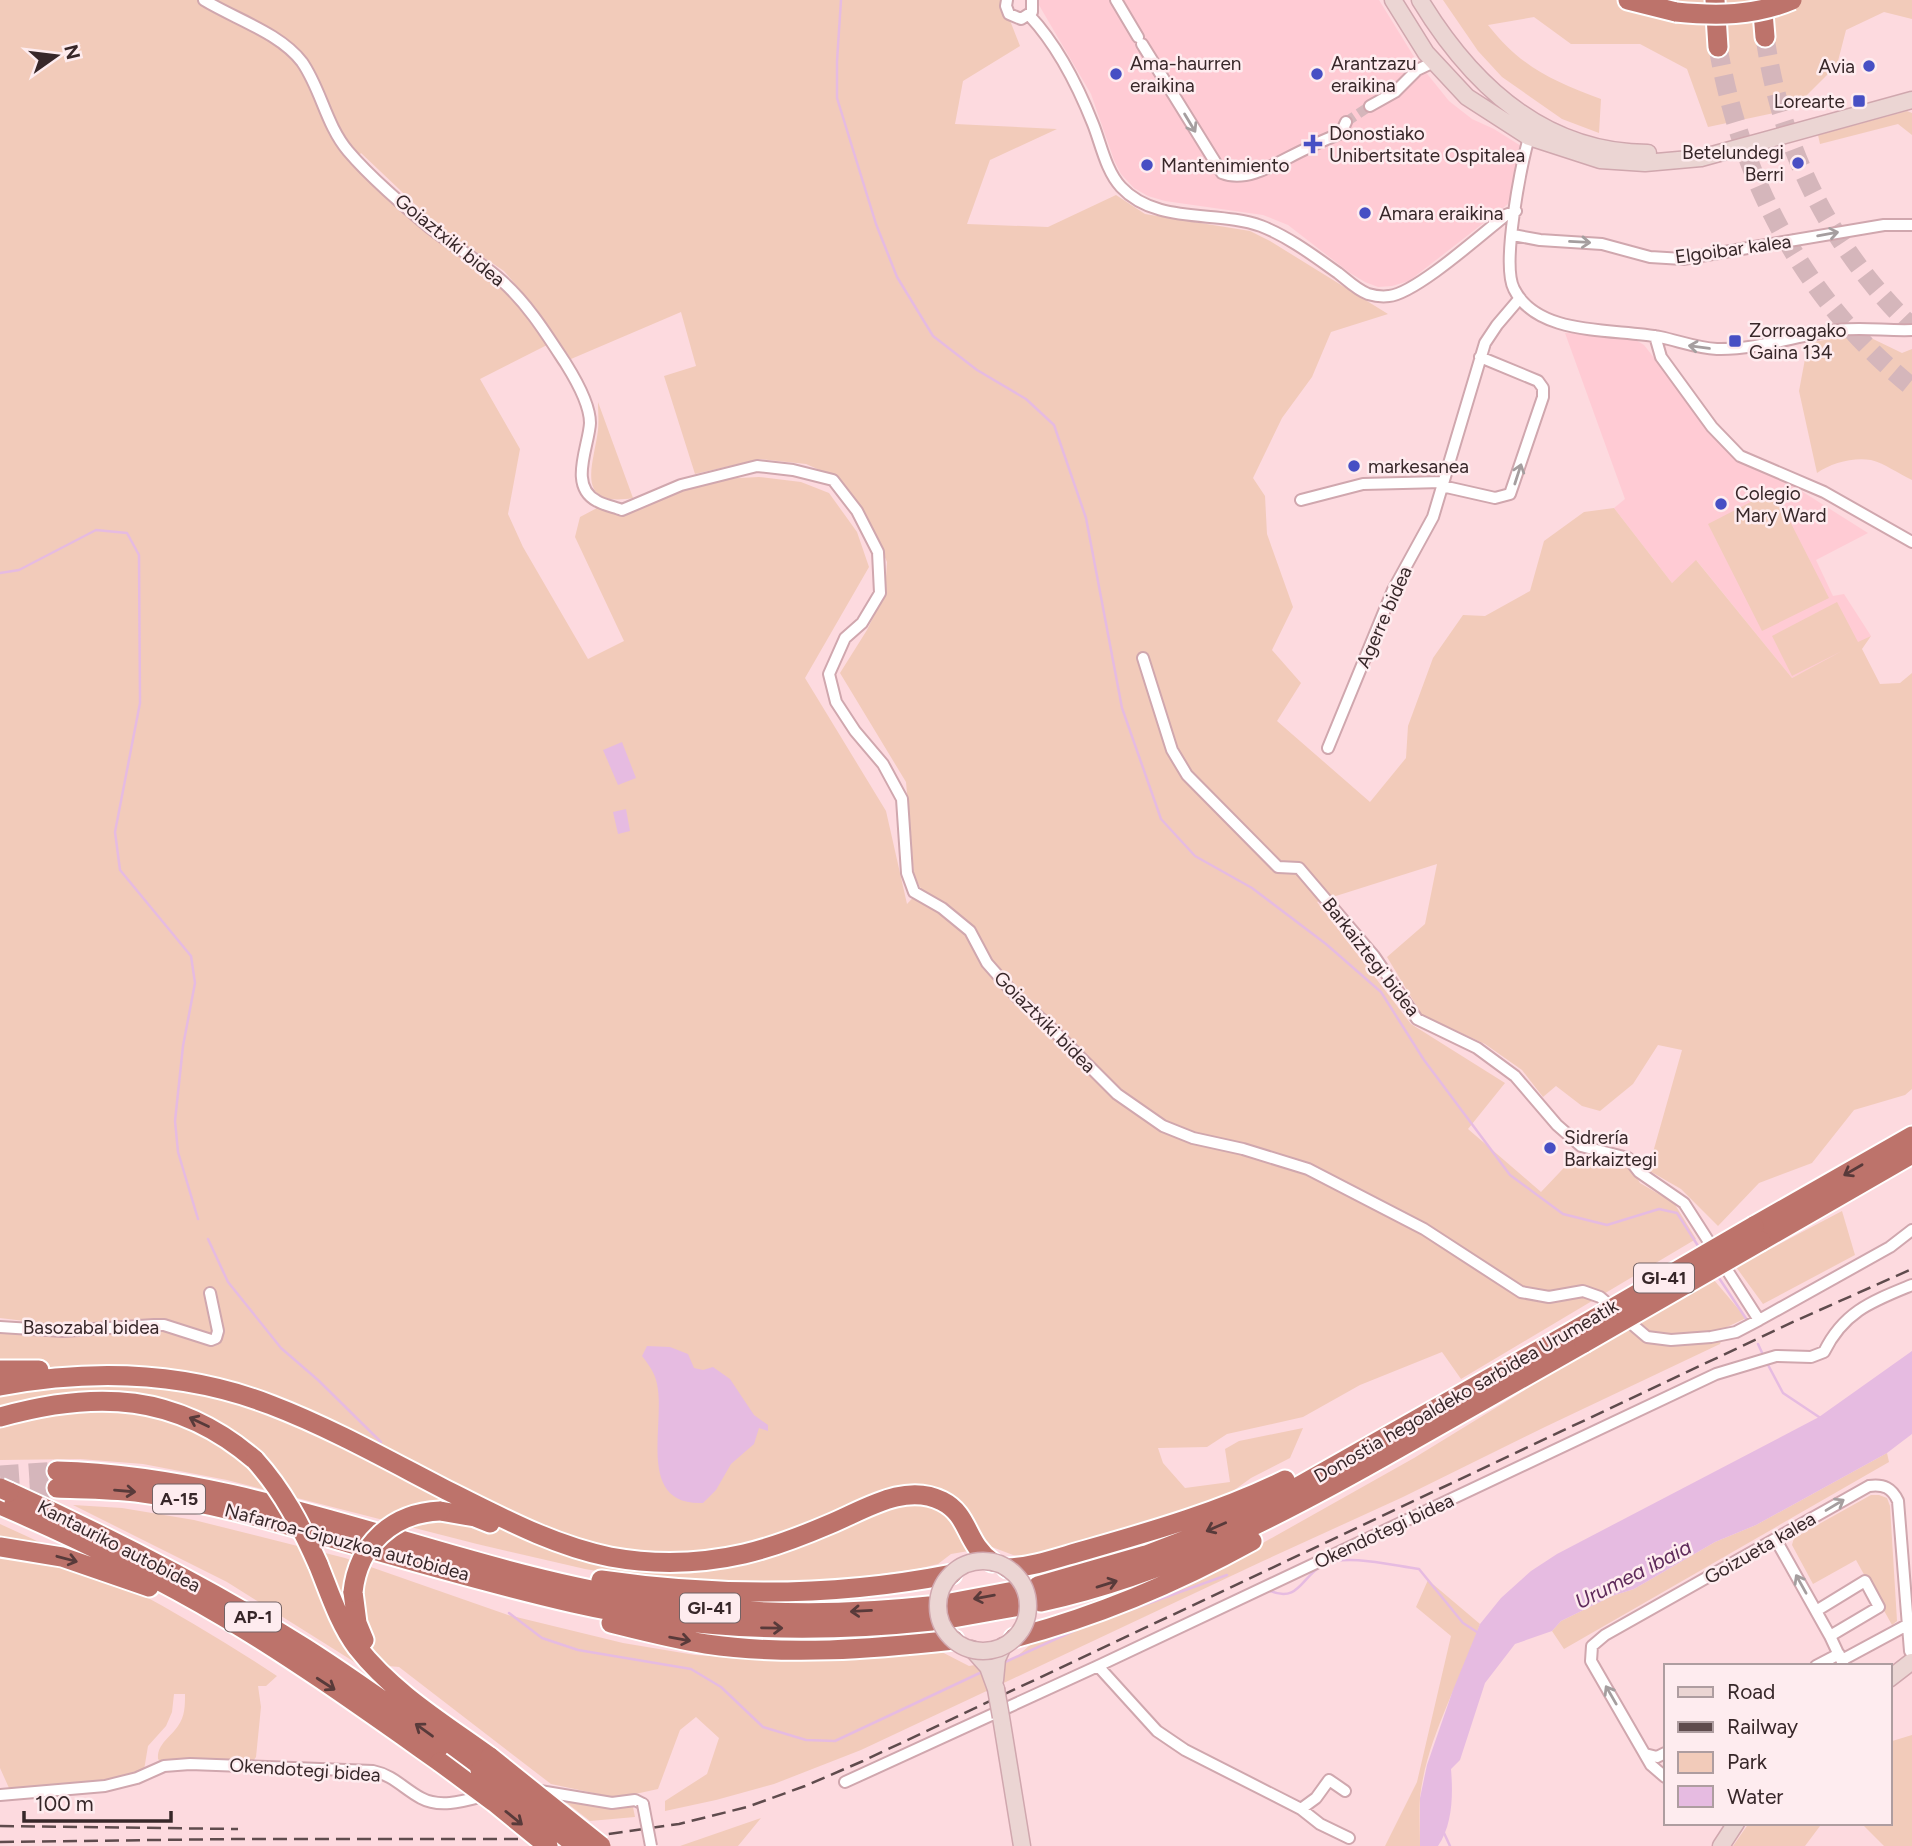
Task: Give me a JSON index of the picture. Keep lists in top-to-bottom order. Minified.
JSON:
{"streets":{"highway":["GI-41","Donostia hegoaldeko sarbidea Urumeatik","A-15","Nafarroa-Gipuzkoa autobidea","Kantauriko autobidea","AP-1"],"street":["Goiaztxiki bidea","Elgoibar kalea","Agerre bidea","Barkaiztegi bidea","Basozabal bidea","Okendotegi bidea","Goizueta kalea"]},"crossings":[["Goiaztxiki bidea","Barkaiztegi bidea"],["GI-41","Nafarroa-Gipuzkoa autobidea"],["Kantauriko autobidea","AP-1"]],"water":["Urumea ibaia"],"places":{"other":["Avia","Ama-haurren eraikina","Arantzazu eraikina","Betelundegi Berri","Mantenimiento","Amara eraikina","markesanea","Colegio Mary Ward","Sidrería Barkaiztegi"],"transit":["Lorearte","Zorroagako Gaina 134"],"health":["Donostiako Unibertsitate Ospitalea"]},"legend":["Road","Railway","Park","Water"],"scale_bar":"100 m","north":"right"}
